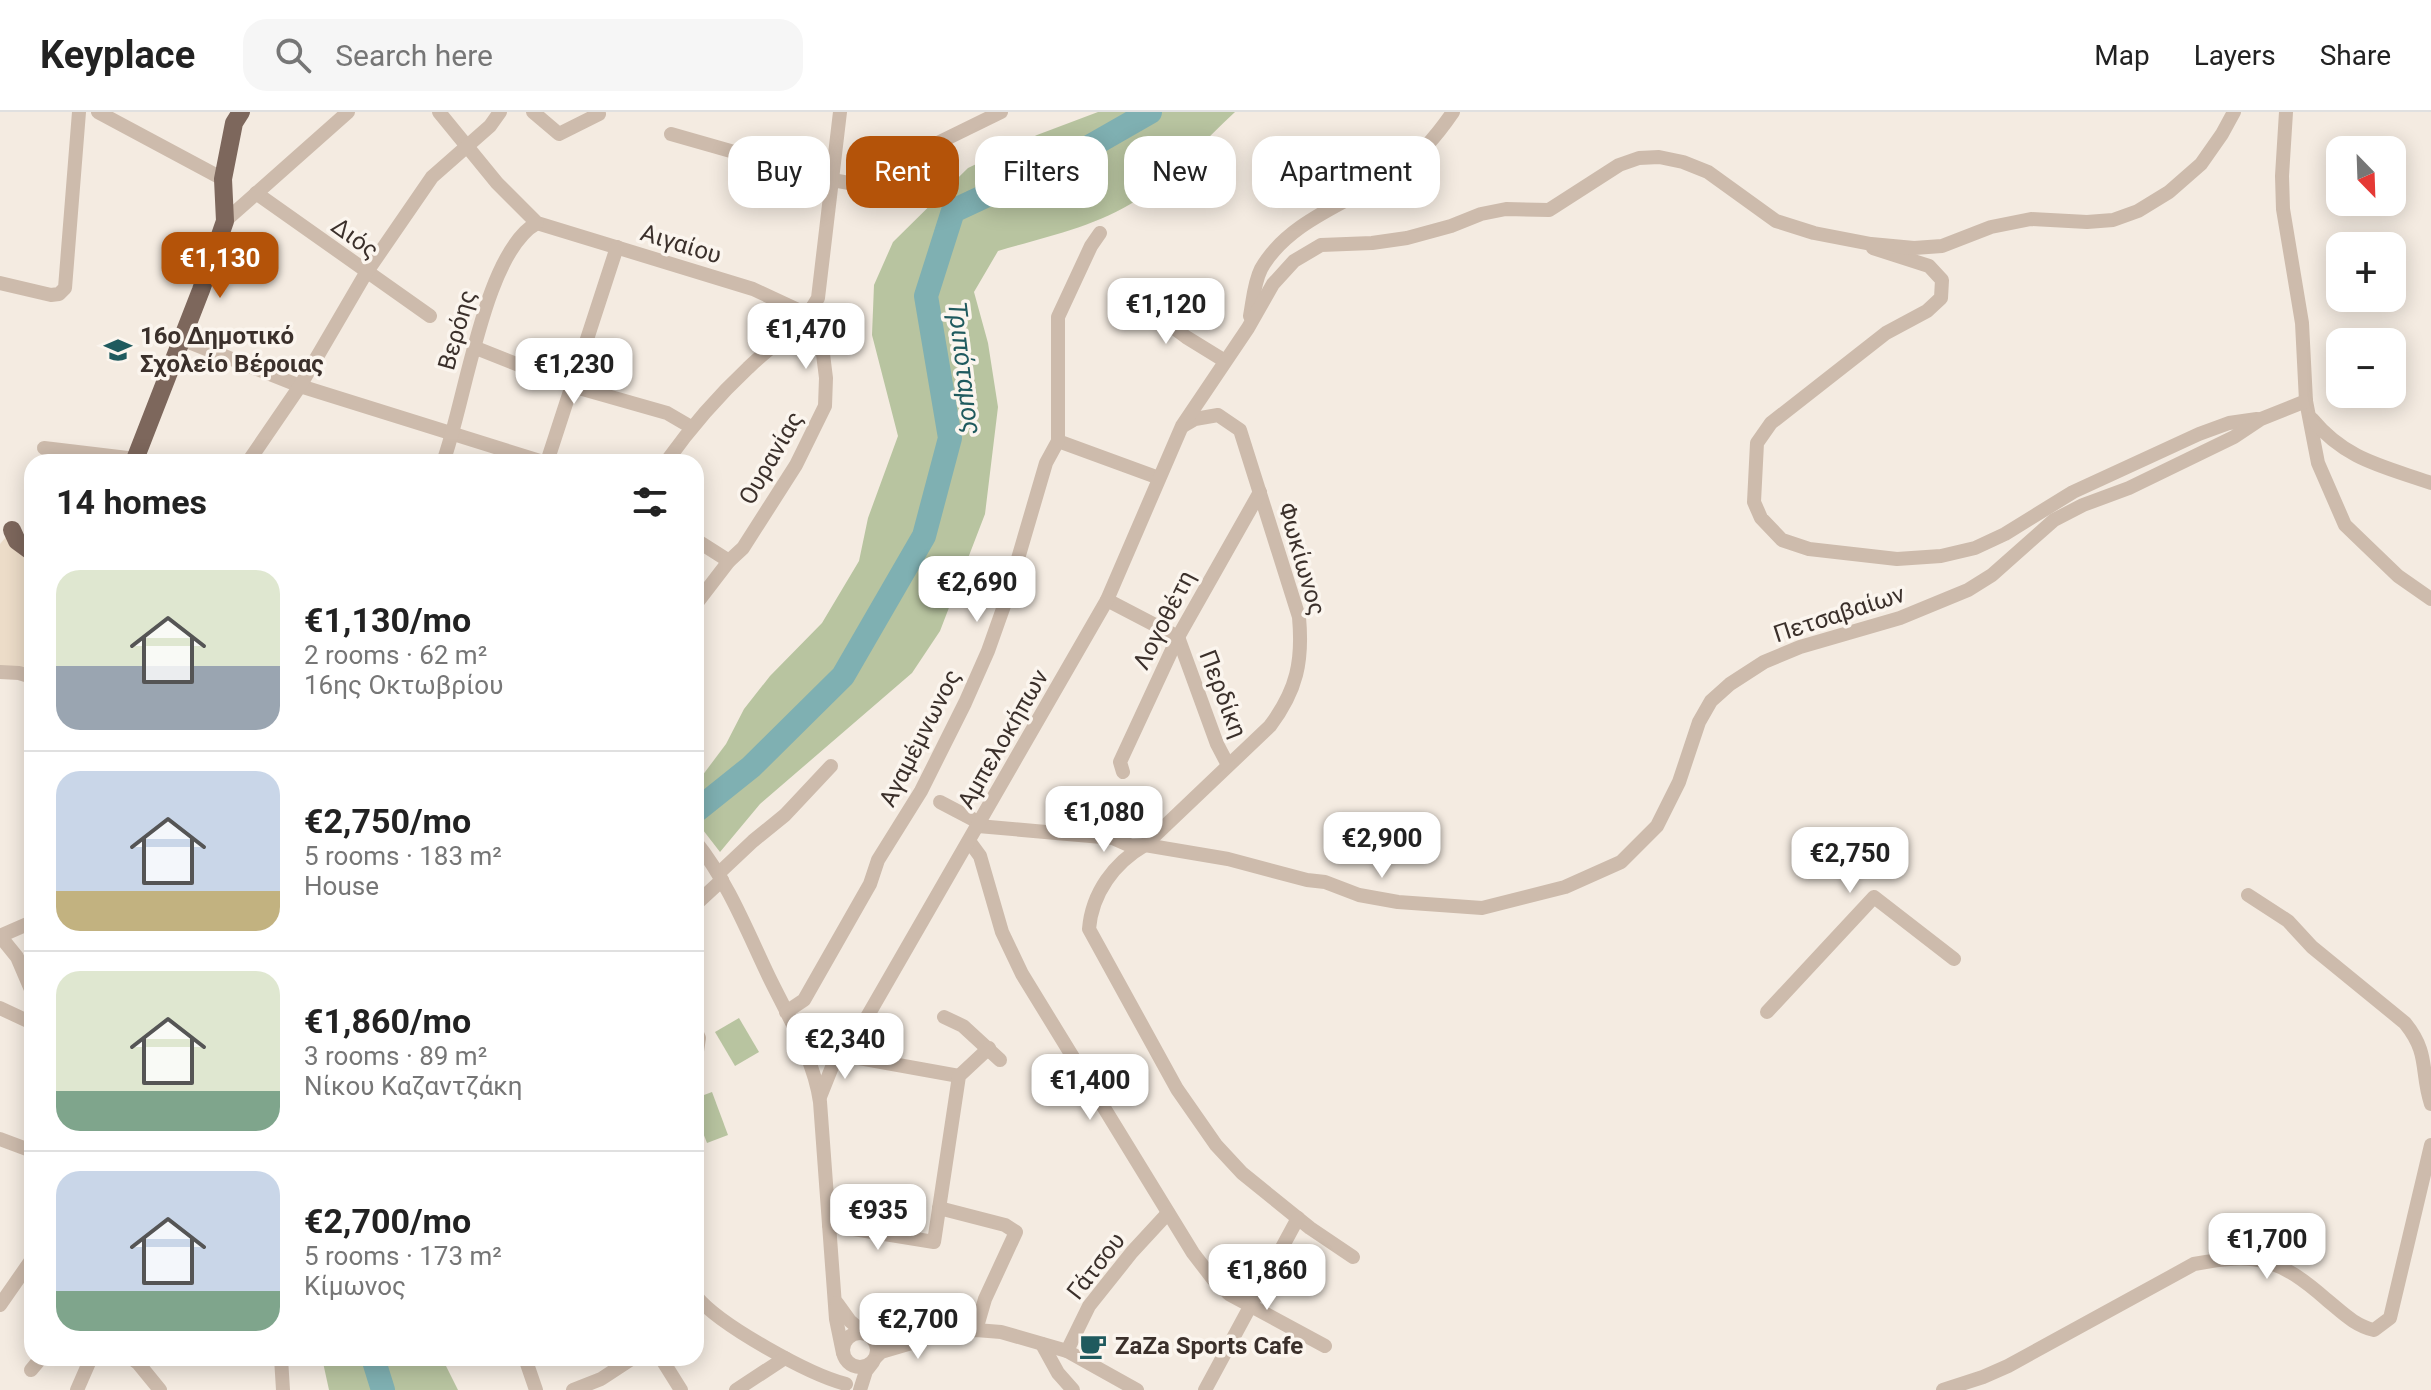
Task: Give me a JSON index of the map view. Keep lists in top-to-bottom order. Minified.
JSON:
{"streets":{"street":["Διός","Αιγαίου","Βερόης","Ουρανίας","Φωκίωνος","Πετσαβαίων","Λογοθέτη","Περδίκη","Αγαμέμνωνος","Αμπελοκήπων","Γάτσου"]},"crossings":[["Αιγαίου","Βερόης"],["Αιγαίου","Ουρανίας"],["Φωκίωνος","Πετσαβαίων"],["Φωκίωνος","Λογοθέτη"],["Φωκίωνος","Περδίκη"],["Φωκίωνος","Αμπελοκήπων"],["Πετσαβαίων","Αμπελοκήπων"],["Λογοθέτη","Περδίκη"]],"water":["Τριπόταμος"],"places":{"school or university":["16ο Δημοτικό Σχολείο Βέροιας"],"cafe":["ZaZa Sports Cafe"]},"north":"bottom right","page":{"header":"Keyplace","search":"Search here","nav":["Map","Layers","Share"],"map_buttons":["+","−"],"chip":["Buy","Rent","Filters","New","Apartment"],"price":["€1,130","€1,120","€1,470","€1,230","€2,690","€1,080","€2,900","€2,750","€2,340","€1,400","€935","€1,700","€1,860","€2,700"],"heading":"14 homes","list":[{"name":"€1,130/mo","note":"2 rooms · 62 m² · 16ης Οκτωβρίου"},{"name":"€2,750/mo","note":"5 rooms · 183 m² · House"},{"name":"€1,860/mo","note":"3 rooms · 89 m² · Νίκου Καζαντζάκη"},{"name":"€2,700/mo","note":"5 rooms · 173 m² · Κίμωνος"}]}}
